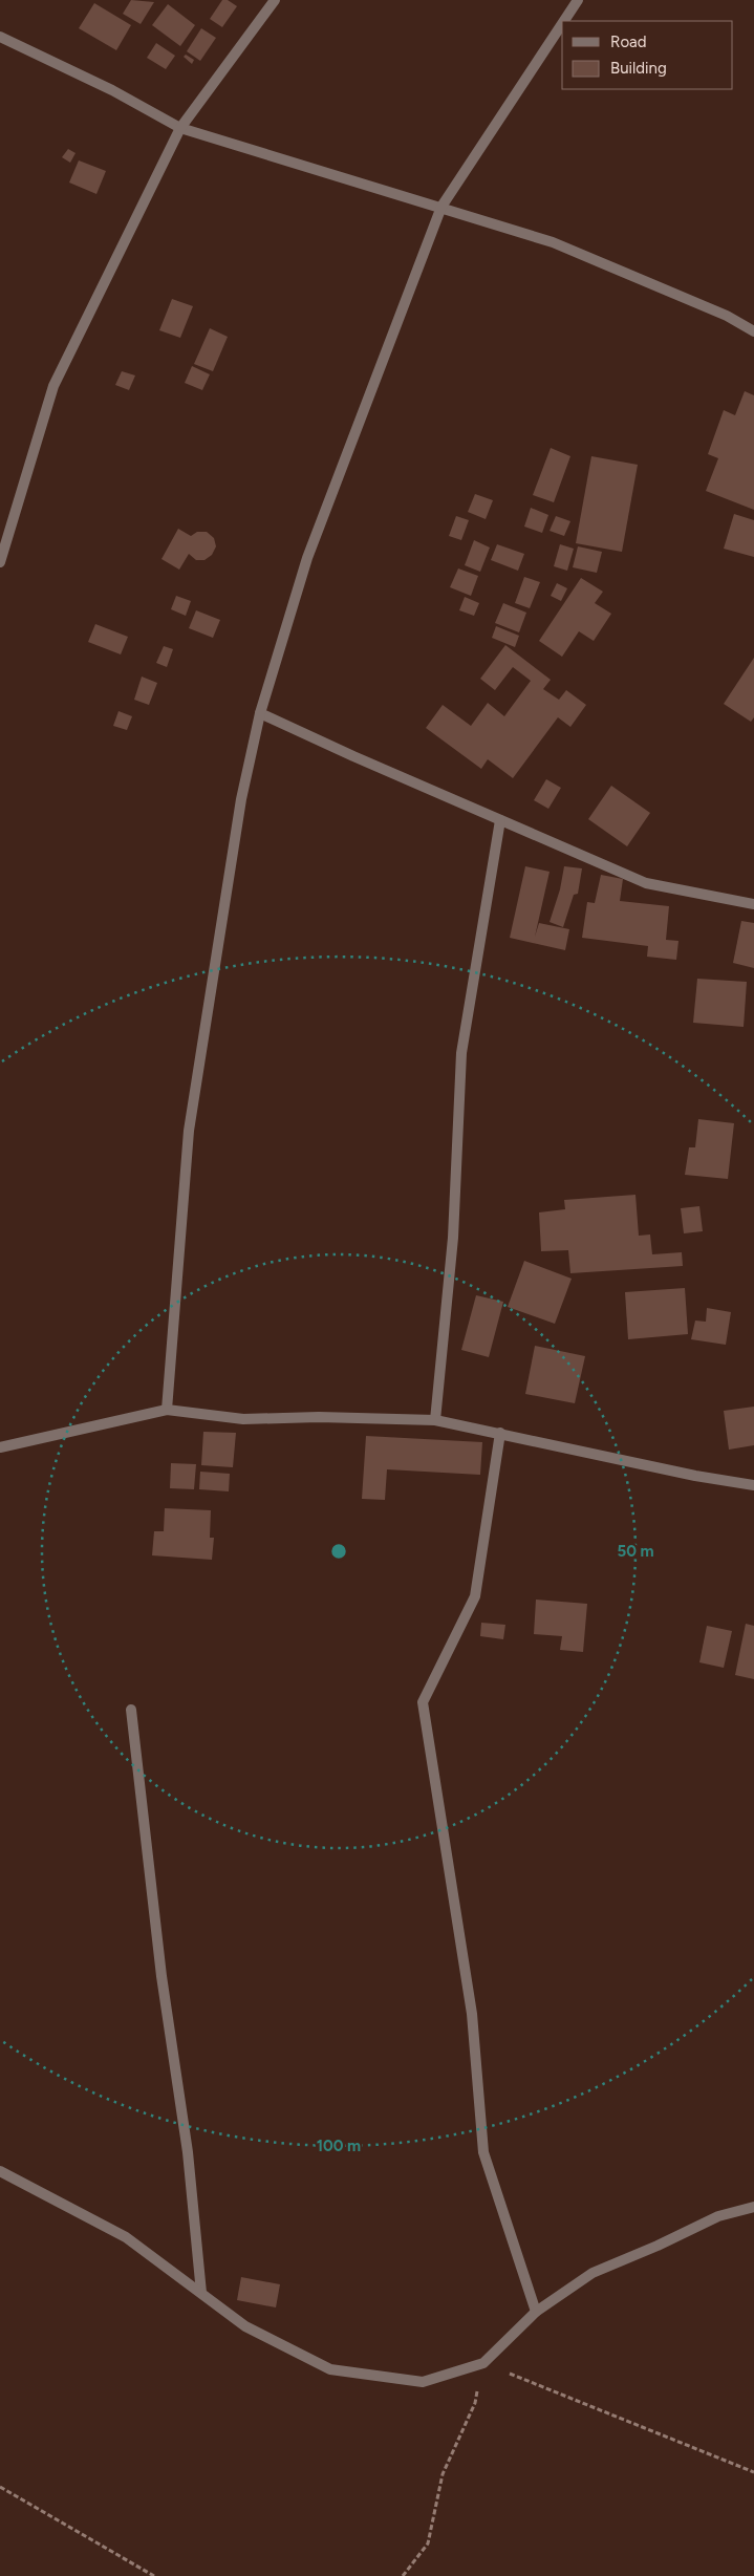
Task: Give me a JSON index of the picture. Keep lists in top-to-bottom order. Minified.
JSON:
{"legend":["Road","Building"],"rings":["50 m","100 m"]}
